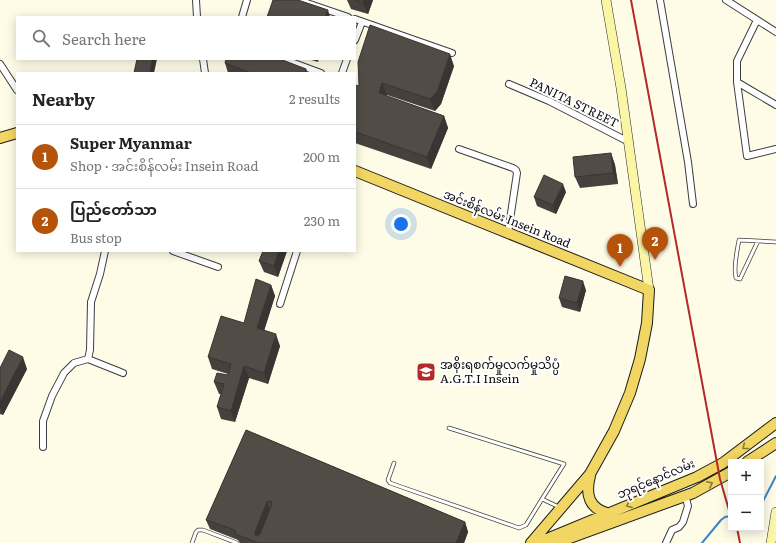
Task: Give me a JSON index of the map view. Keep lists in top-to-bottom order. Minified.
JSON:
{"streets":{"main road":["အင်းစိန်လမ်း Insein Road","ဘုရင့်နောင်လမ်း"],"street":["PANITA STREET"]},"places":{"school or university":["အစိုးရစက်မှုလက်မှုသိပ္ပံ A.G.T.I Insein"]},"page":{"search":"Search here","heading":["Nearby","2 results"],"list":[{"mark":"1","name":"Super Myanmar","note":"Shop · အင်းစိန်လမ်း Insein Road","value":"200 m"},{"mark":"2","name":"ပြည်တော်သာ","note":"Bus stop","value":"230 m"}],"pins":["2","1"],"map_buttons":["+","−"]}}
